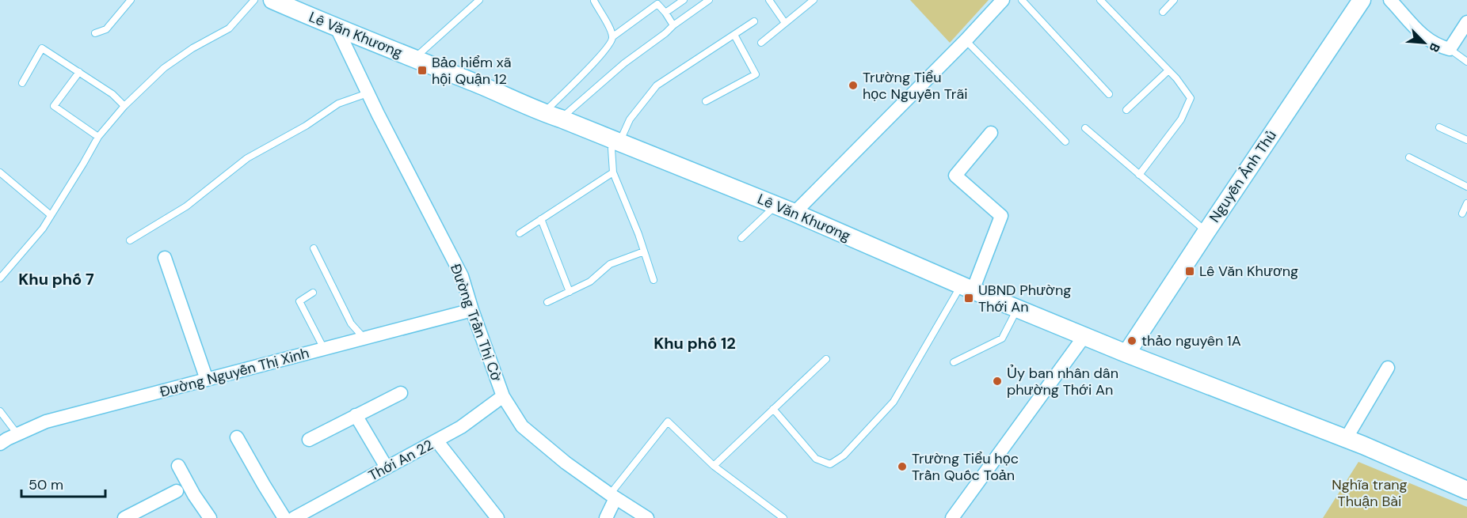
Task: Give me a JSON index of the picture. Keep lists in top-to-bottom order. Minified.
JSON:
{"streets":{"main road":["Lê Văn Khương","Nguyễn Ảnh Thủ"],"street":["Đường Trần Thị Cờ","Đường Nguyễn Thị Xinh","Thới An 22"]},"crossings":[["Lê Văn Khương","Nguyễn Ảnh Thủ"],["Lê Văn Khương","Đường Trần Thị Cờ"],["Đường Trần Thị Cờ","Đường Nguyễn Thị Xinh"],["Đường Trần Thị Cờ","Thới An 22"]],"districts":["Khu phố 7","Khu phố 12"],"parks":["Nghĩa trang Thuận Bài"],"places":{"transit":["Bảo hiểm xã hội Quận 12","Lê Văn Khương","UBND Phường Thới An"],"other":["Trường Tiểu học Nguyễn Trãi","thảo nguyên 1A","Ủy ban nhân dân phường Thới An","Trường Tiểu học Trần Quốc Toản"]},"scale_bar":"50 m","north":"bottom right"}
